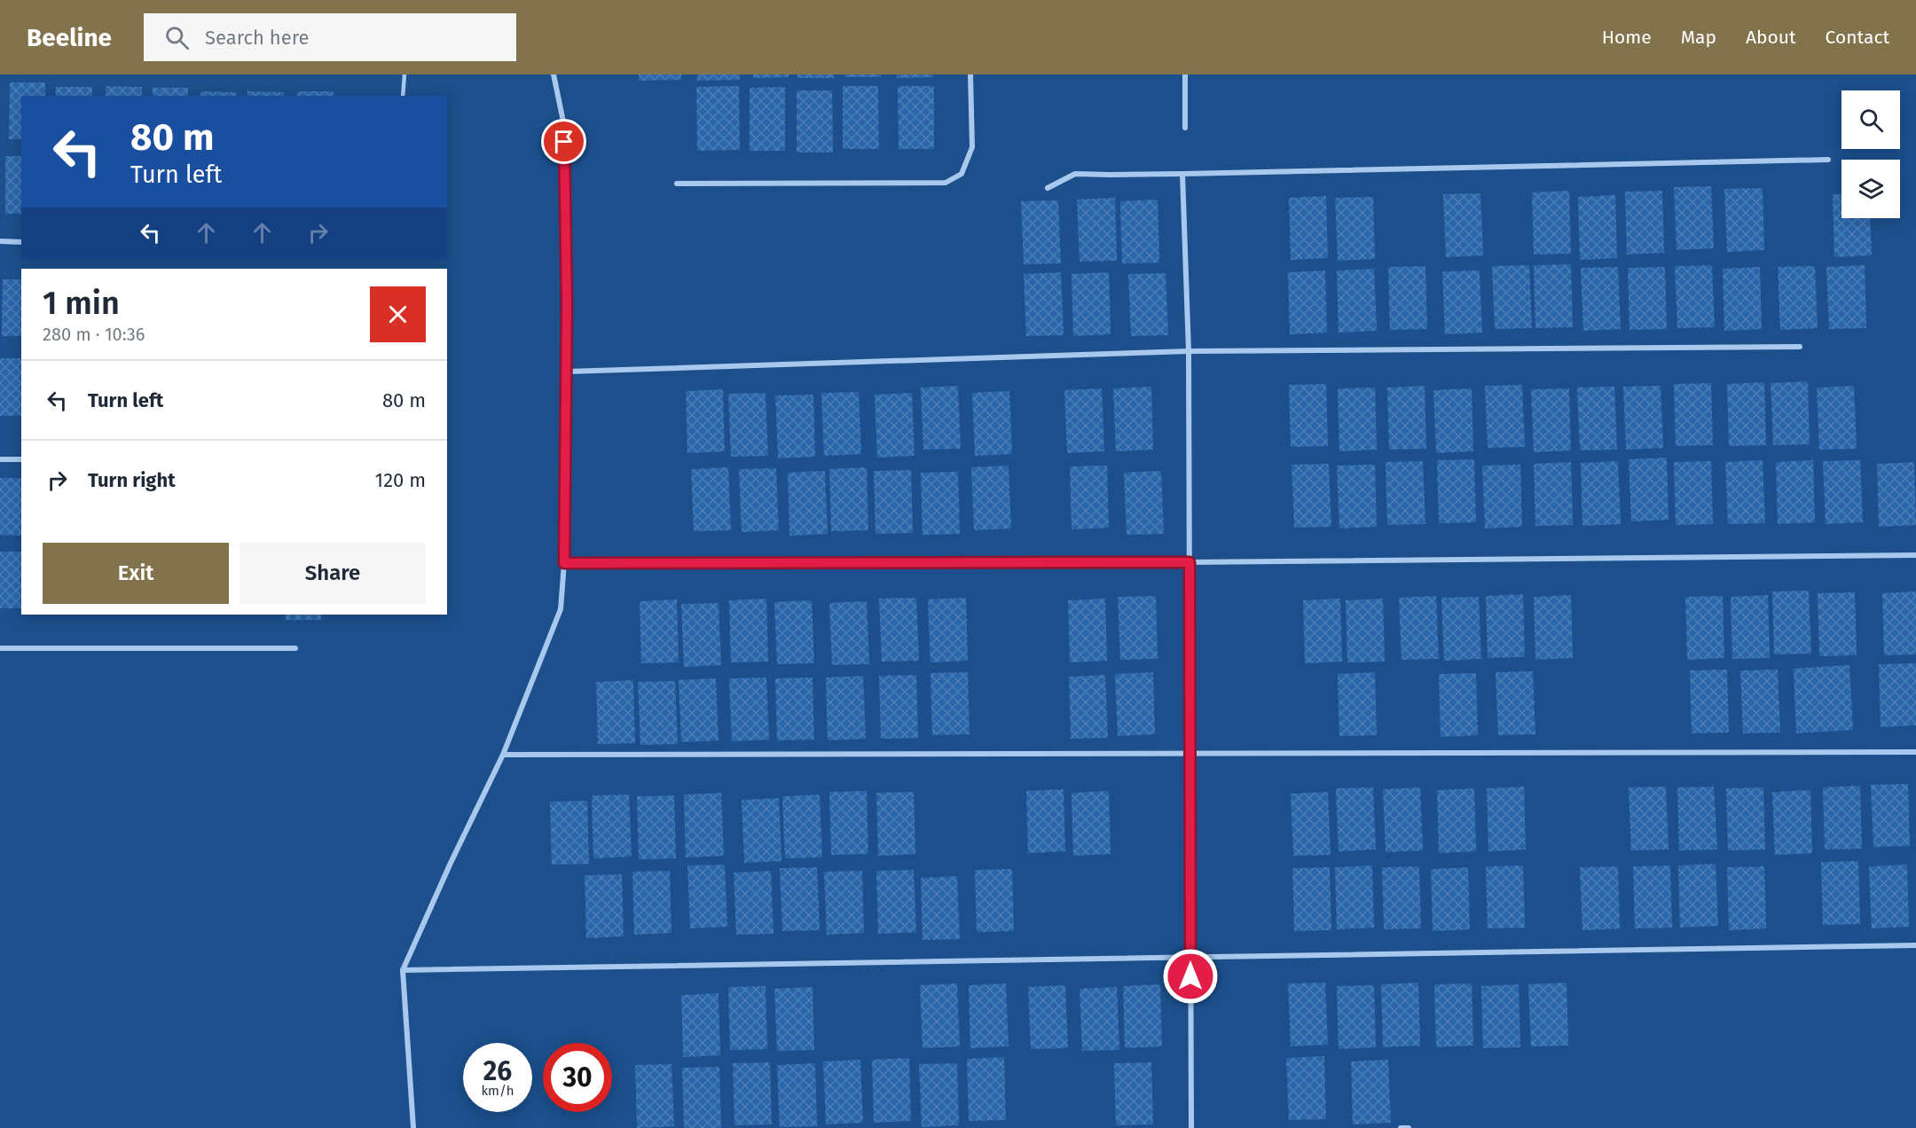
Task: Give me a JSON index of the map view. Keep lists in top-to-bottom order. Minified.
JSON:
{"page":{"header":"Beeline","search":"Search here","nav":["Home","Map","About","Contact"],"turn":["80 m","Turn left"],"heading":["1 min","280 m · 10:36"],"list":[{"name":"Turn left","value":"80 m"},{"name":"Turn right","value":"120 m"}],"buttons":["Exit","Share"],"speed":"26 km/h","limit":"30"}}
